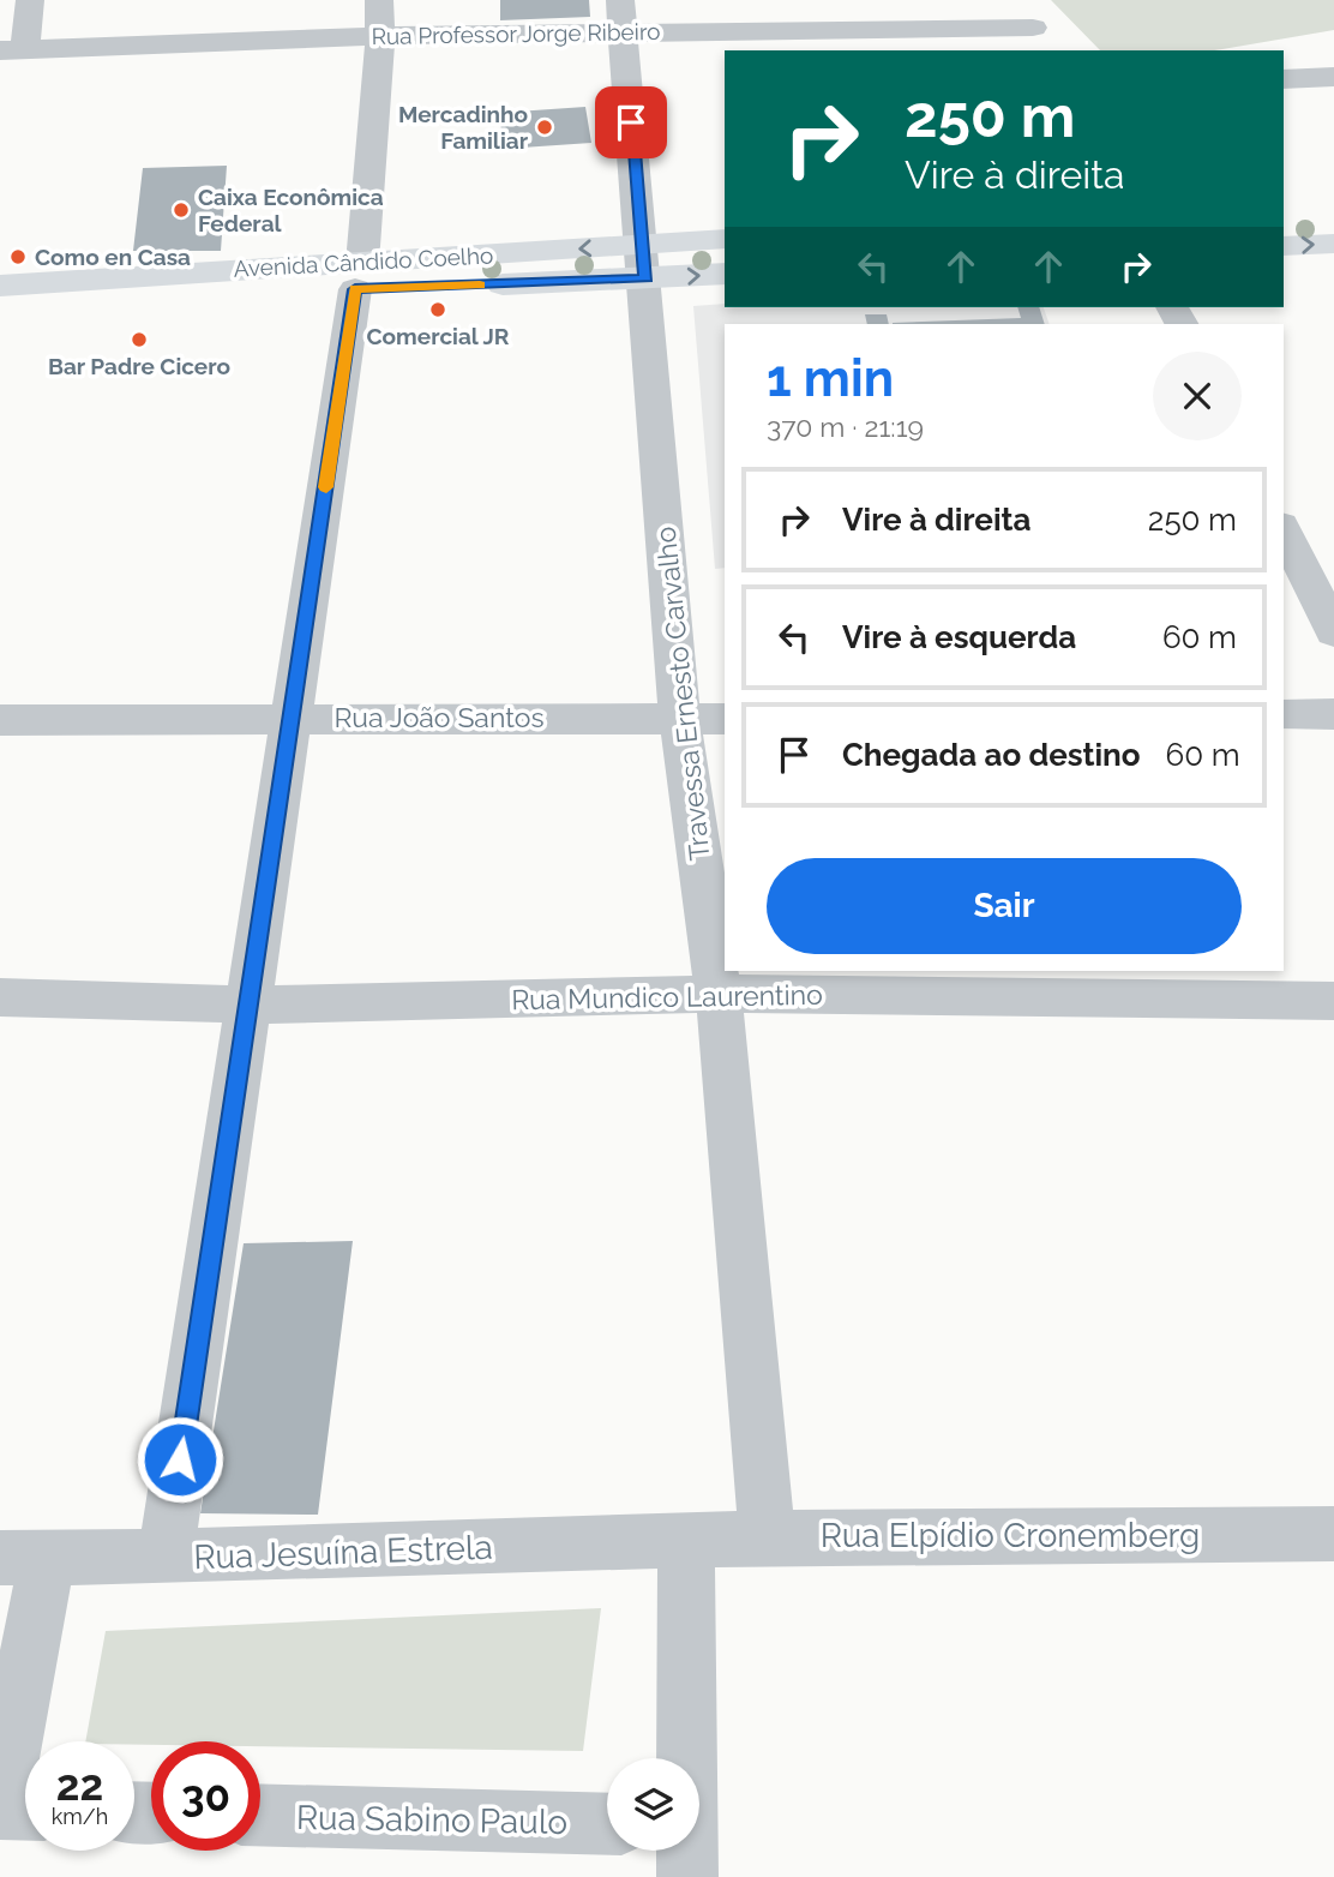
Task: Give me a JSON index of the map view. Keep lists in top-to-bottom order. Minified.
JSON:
{"streets":{"main road":["Avenida Cândido Coelho"],"street":["Rua Professor Jorge Ribeiro","Travessa Ernesto Carvalho","Rua João Santos","Rua Mundico Laurentino","Rua Elpídio Cronemberg","Rua Jesuína Estrela","Rua Sabino Paulo"]},"crossings":[["Rua Professor Jorge Ribeiro","Travessa Ernesto Carvalho"],["Avenida Cândido Coelho","Travessa Ernesto Carvalho"],["Travessa Ernesto Carvalho","Rua João Santos"],["Travessa Ernesto Carvalho","Rua Mundico Laurentino"],["Travessa Ernesto Carvalho","Rua Elpídio Cronemberg"],["Rua Elpídio Cronemberg","Rua Jesuína Estrela"]],"places":["Mercadinho Familiar","Caixa Econômica Federal","Como en Casa","Comercial JR","Bar Padre Cicero"],"page":{"turn":["250 m","Vire à direita"],"heading":["1 min","370 m · 21:19"],"list":[{"name":"Vire à direita","value":"250 m"},{"name":"Vire à esquerda","value":"60 m"},{"name":"Chegada ao destino","value":"60 m"}],"buttons":"Sair","speed":"22 km/h","limit":"30"}}
